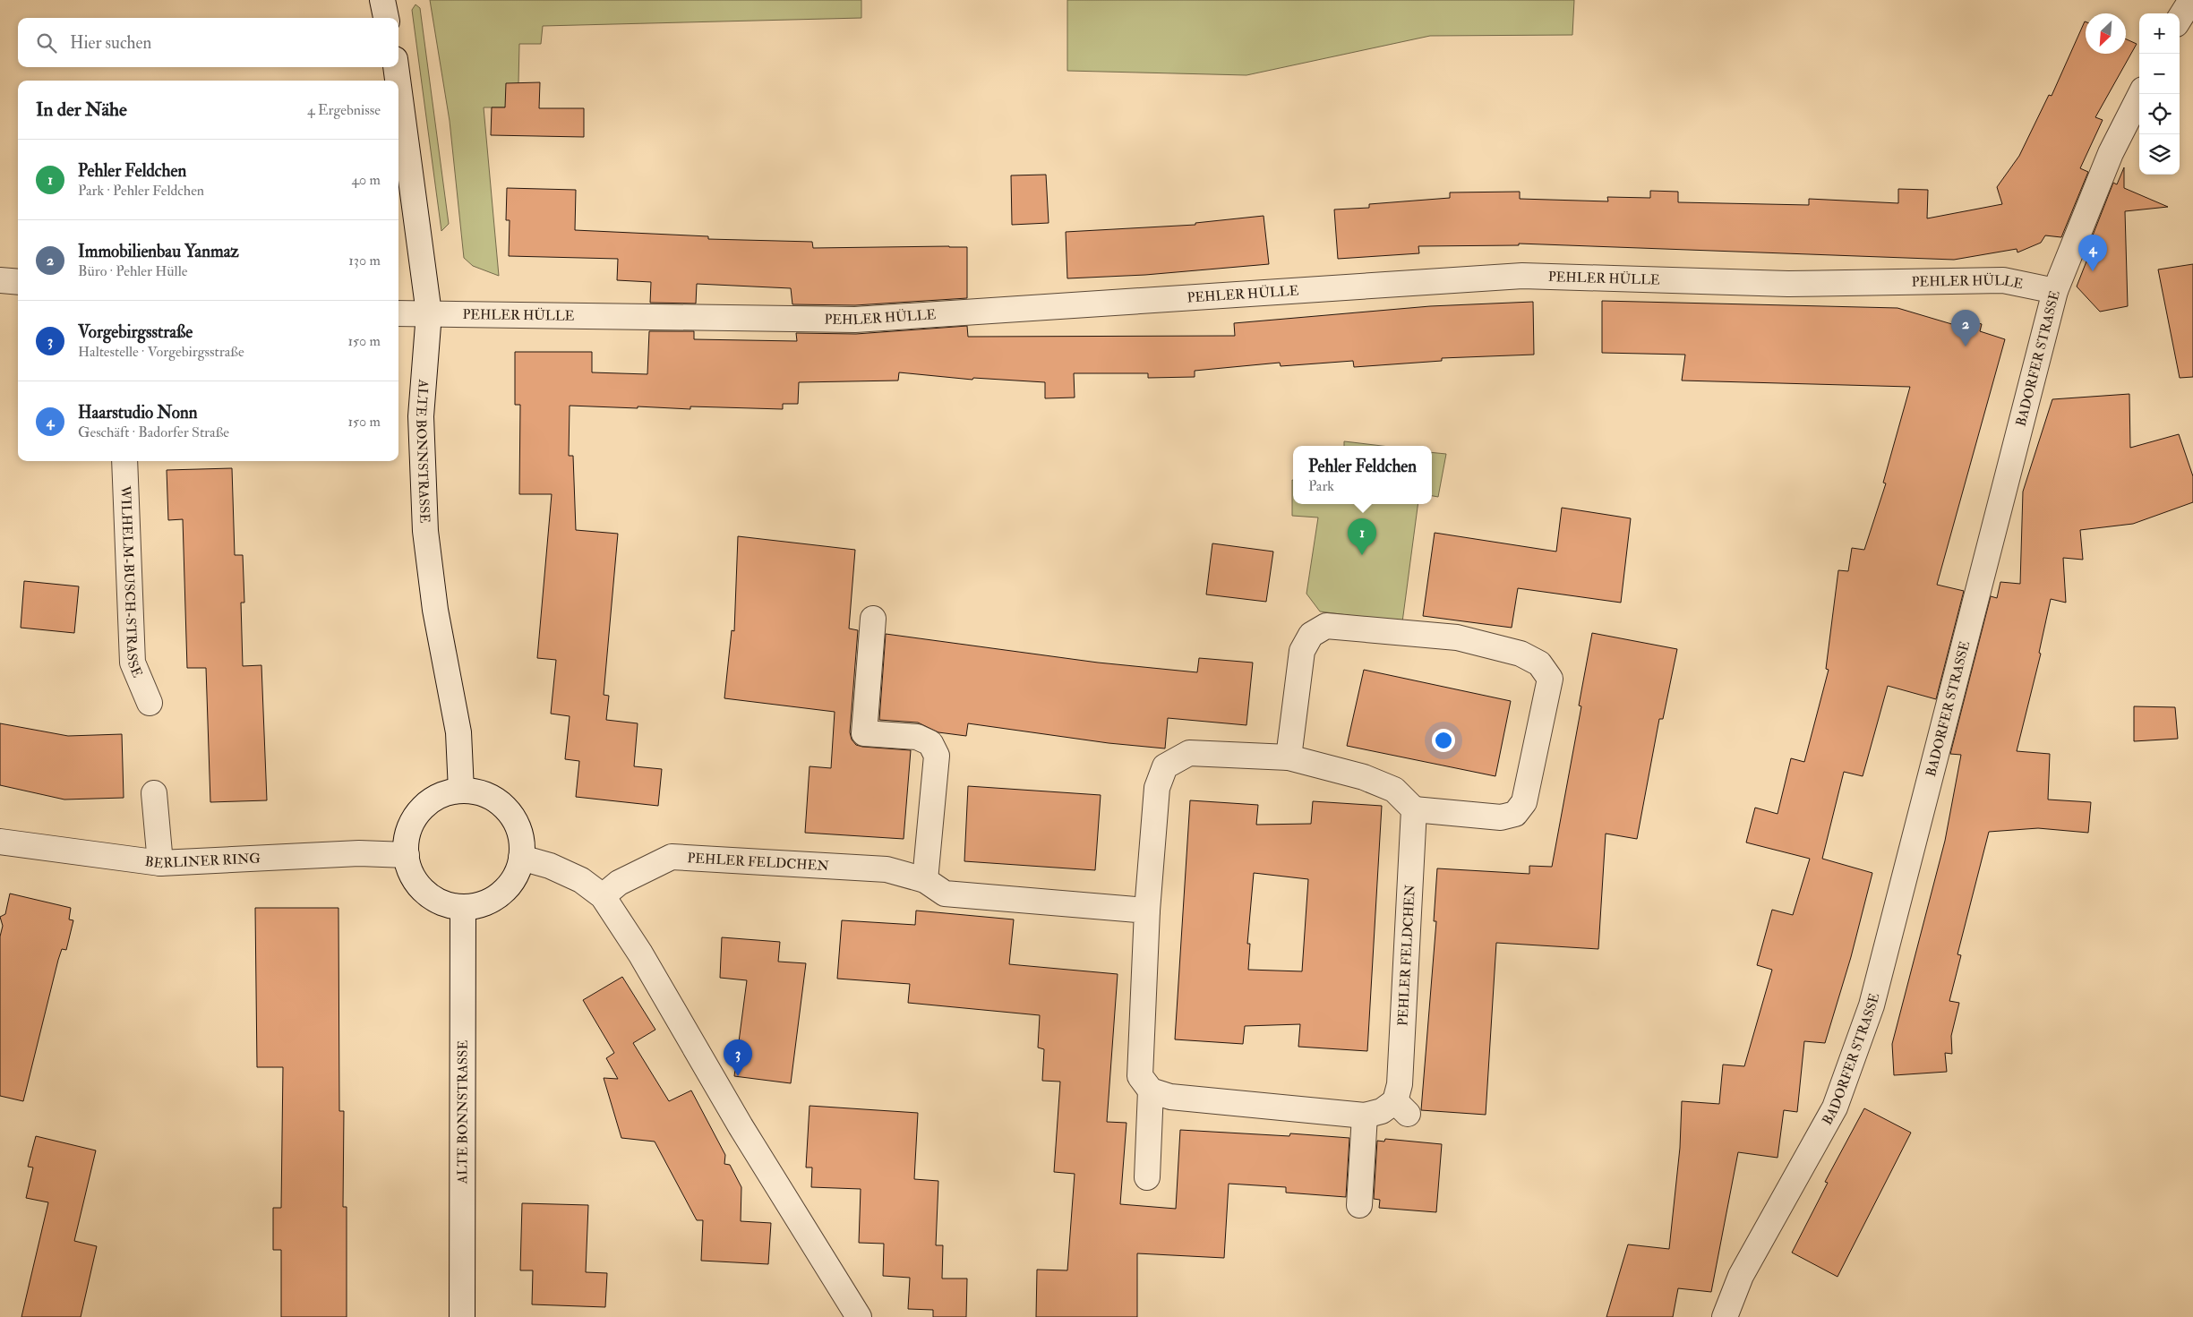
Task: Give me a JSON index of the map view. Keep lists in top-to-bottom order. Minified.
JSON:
{"streets":{"street":["PEHLER HÜLLE","BADORFER STRASSE","ALTE BONNSTRASSE","WILHELM-BUSCH-STRASSE","BERLINER RING","PEHLER FELDCHEN"]},"crossings":[["PEHLER HÜLLE","BADORFER STRASSE"],["PEHLER HÜLLE","ALTE BONNSTRASSE"],["ALTE BONNSTRASSE","BERLINER RING"]],"north":"bottom left","page":{"map_buttons":["+","−"],"search":"Hier suchen","heading":["In der Nähe","4 Ergebnisse"],"list":[{"mark":"1","name":"Pehler Feldchen","note":"Park · Pehler Feldchen","value":"40 m"},{"mark":"2","name":"Immobilienbau Yanmaz","note":"Büro · Pehler Hülle","value":"130 m"},{"mark":"3","name":"Vorgebirgsstraße","note":"Haltestelle · Vorgebirgsstraße","value":"150 m"},{"mark":"4","name":"Haarstudio Nonn","note":"Geschäft · Badorfer Straße","value":"150 m"}],"pins":["4","2","1","3"],"popup":["Pehler Feldchen","Park"]}}
